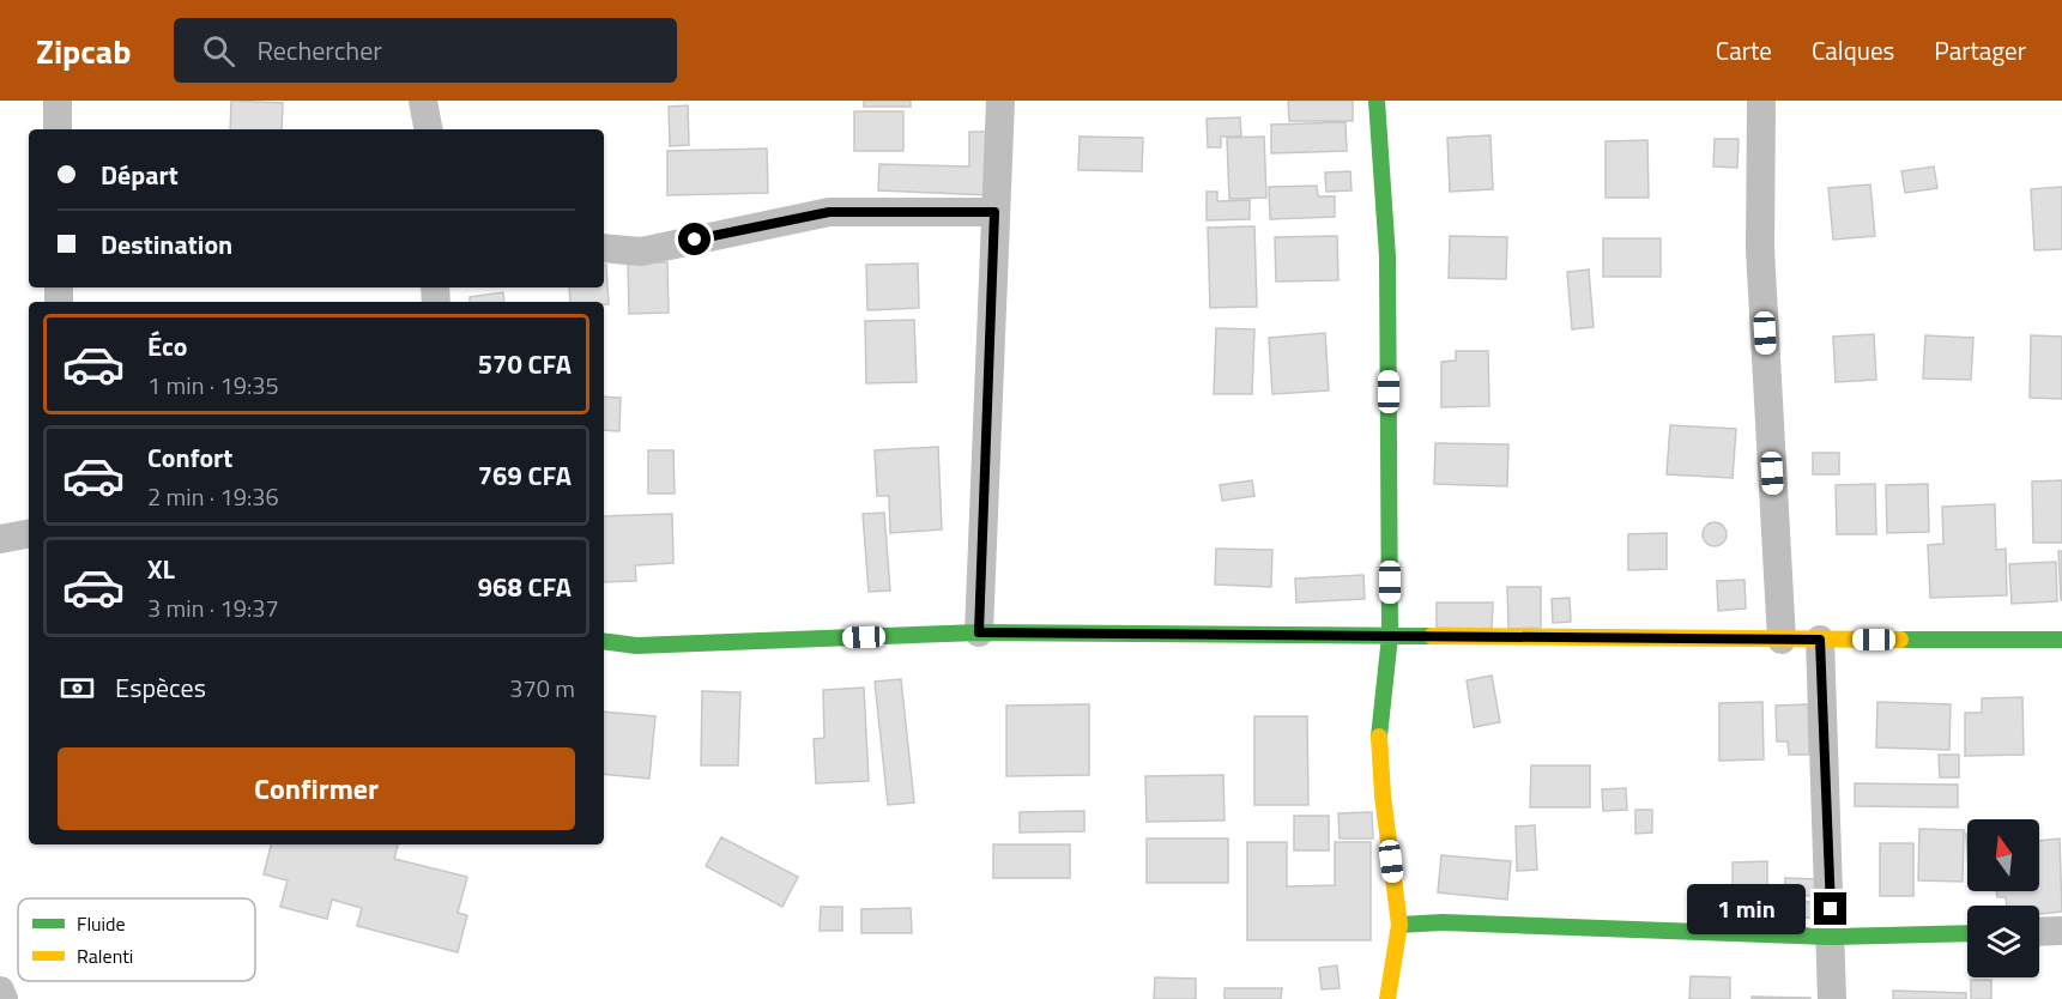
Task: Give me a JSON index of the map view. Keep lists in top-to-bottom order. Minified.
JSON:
{"legend":["Fluide","Ralenti"],"north":"top","page":{"header":"Zipcab","search":"Rechercher","nav":["Carte","Calques","Partager"],"banner":["Départ","Destination"],"list":[{"name":"Éco","note":"1 min · 19:35","value":"570 CFA"},{"name":"Confort","note":"2 min · 19:36","value":"769 CFA"},{"name":"XL","note":"3 min · 19:37","value":"968 CFA"}],"pay":["Espèces","370 m"],"buttons":"Confirmer","bubble":"1 min"}}
